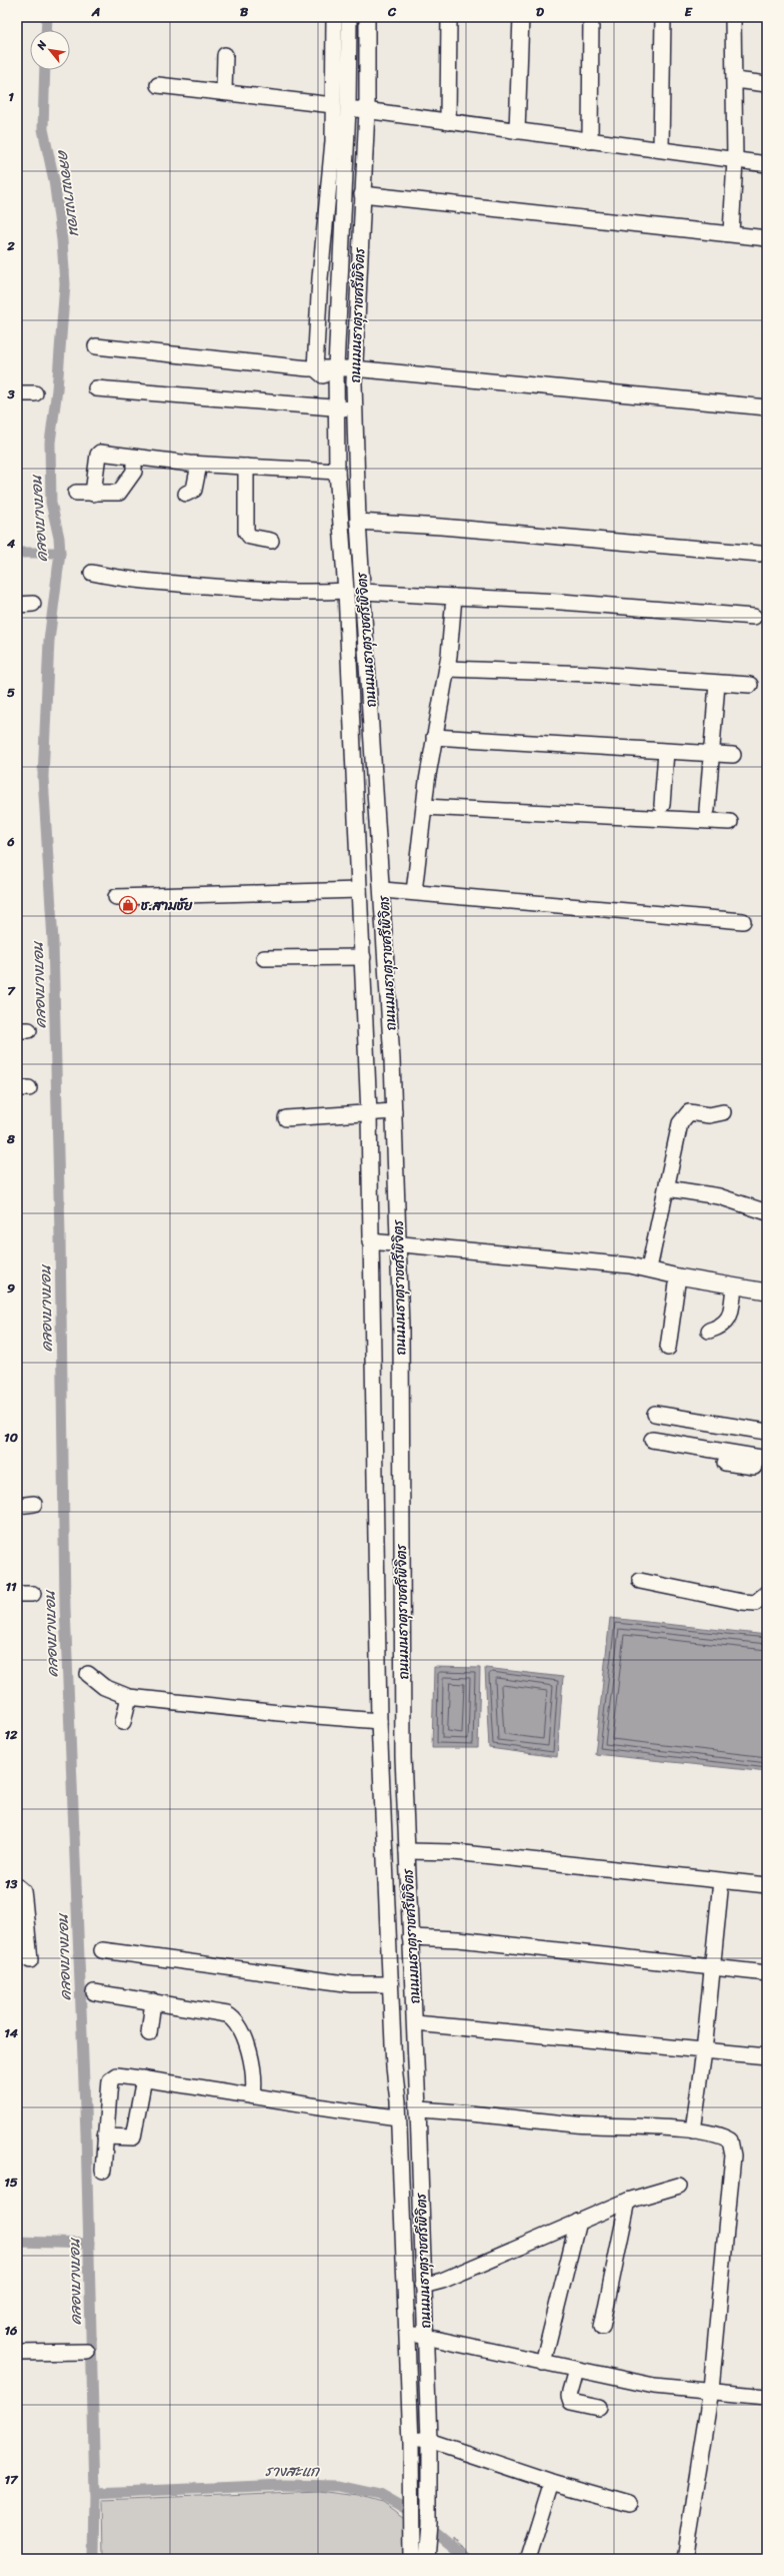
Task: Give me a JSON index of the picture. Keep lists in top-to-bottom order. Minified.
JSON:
{"streets":{"street":["ถนนมนธาตุราชศรีพิจิตร"]},"water":["คลองบางบอน","รางสะแก"],"places":{"shop":["ช.สามชัย"]},"north":"top left","grid":{"columns":["A","B","C","D","E"],"rows":["1","2","3","4","5","6","7","8","9","10","11","12","13","14","15","16","17"]}}
